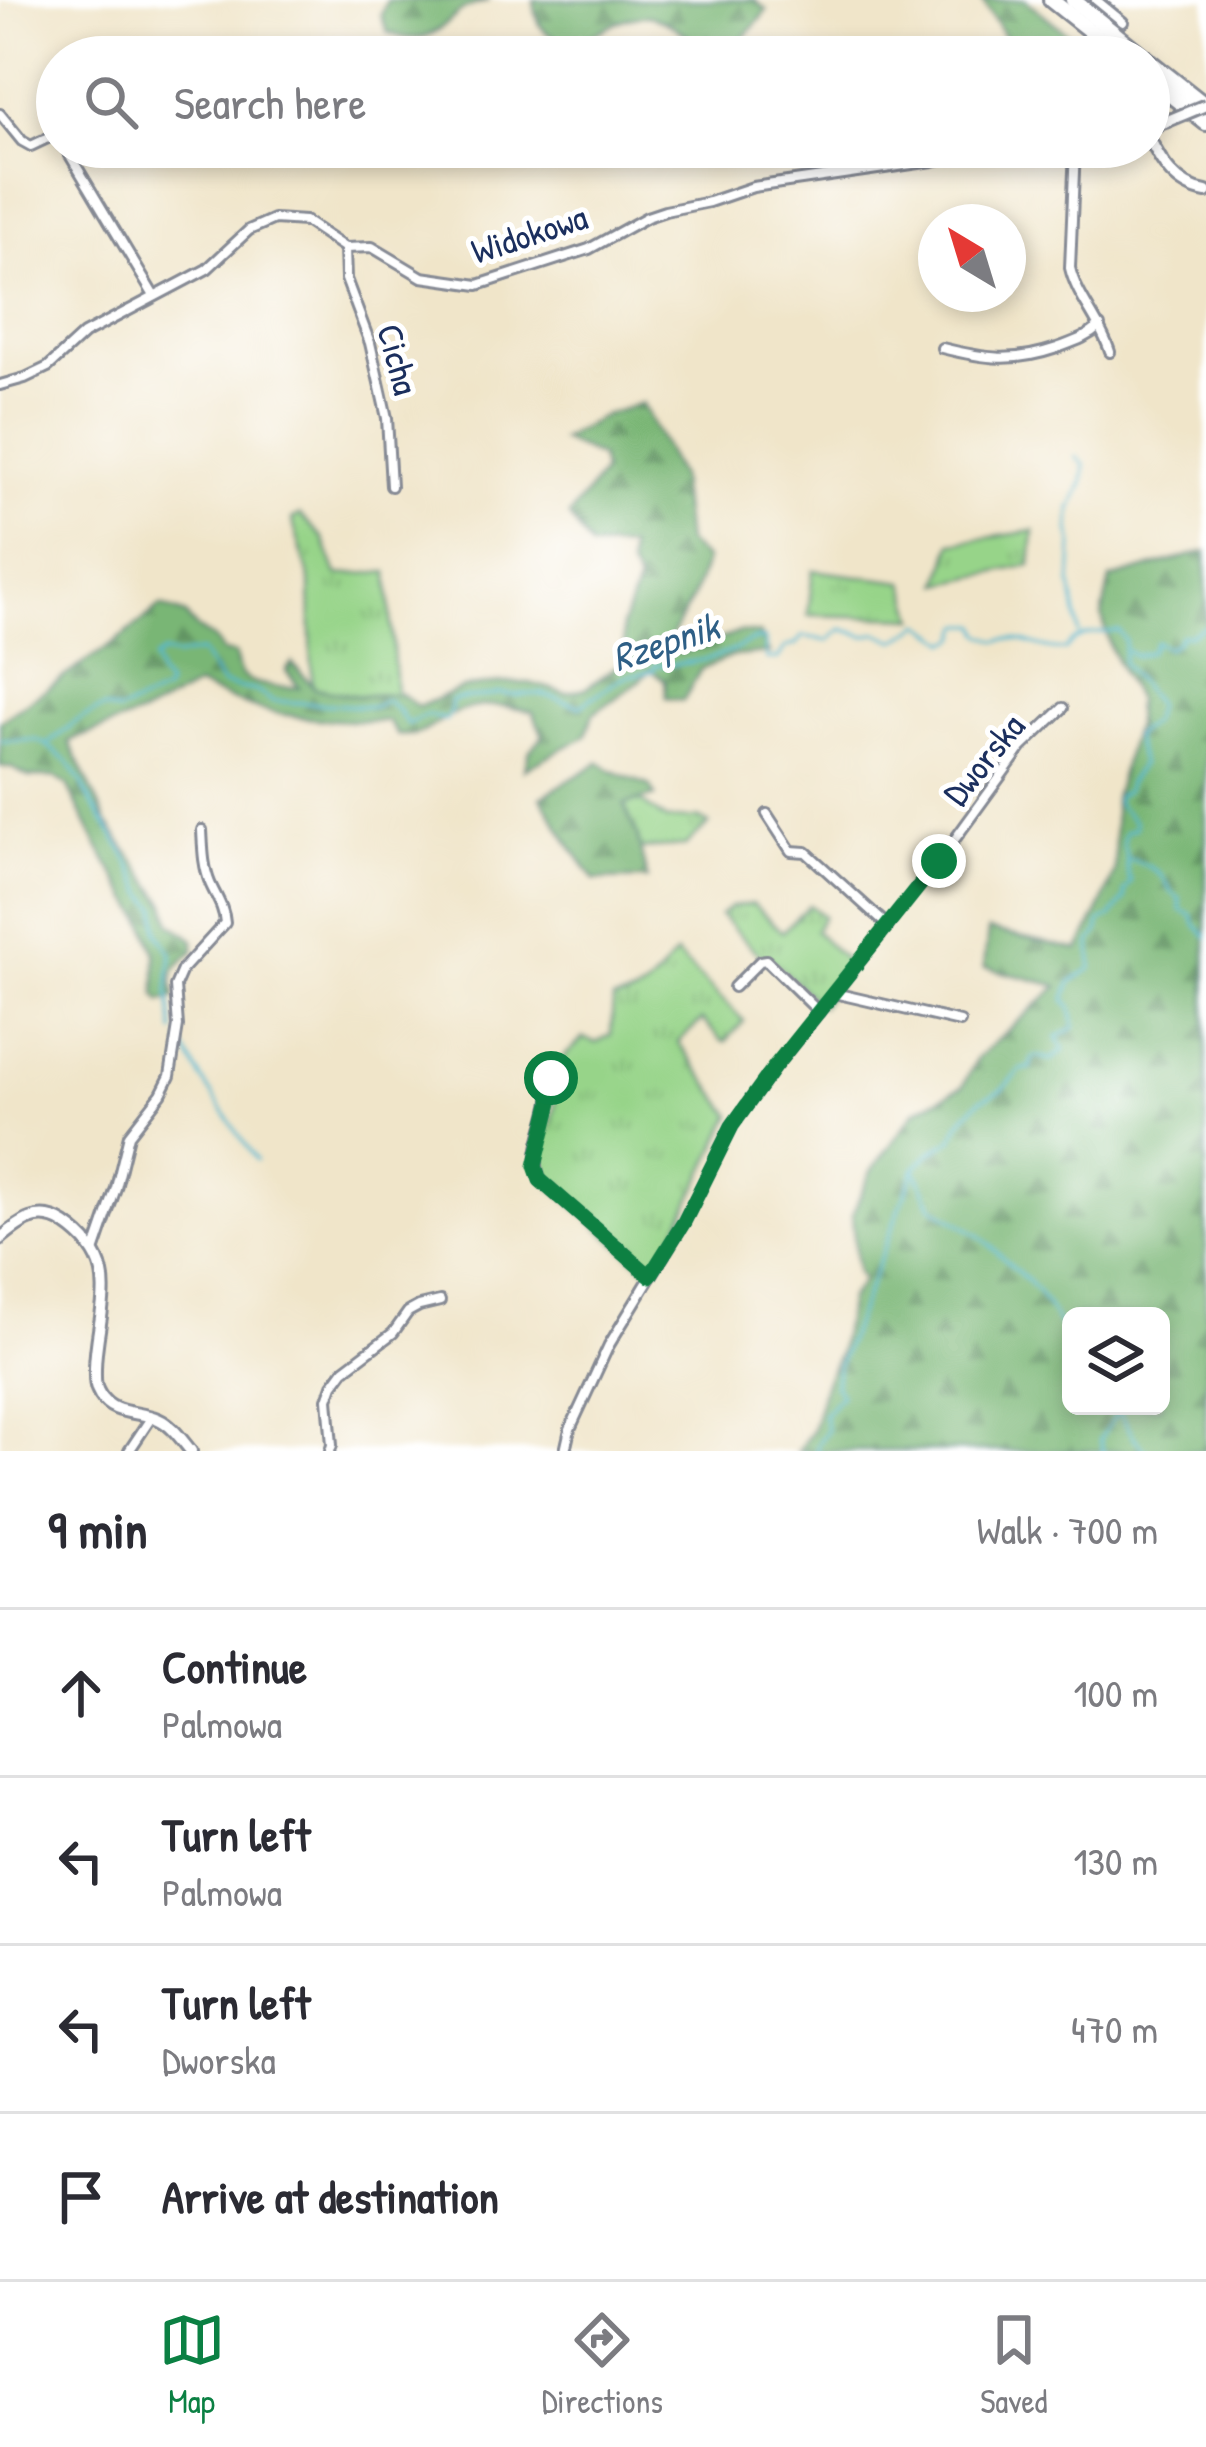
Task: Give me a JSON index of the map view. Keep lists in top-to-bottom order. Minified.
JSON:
{"streets":{"street":["Widokowa","Cicha","Dworska"]},"crossings":[["Widokowa","Cicha"]],"water":["Rzepnik"],"north":"top left","page":{"search":"Search here","heading":["9 min","Walk · 700 m"],"list":[["Continue","Palmowa","100 m"],["Turn left","Palmowa","130 m"],["Turn left","Dworska","470 m"],"Arrive at destination"],"nav":["Map","Directions","Saved"]}}
